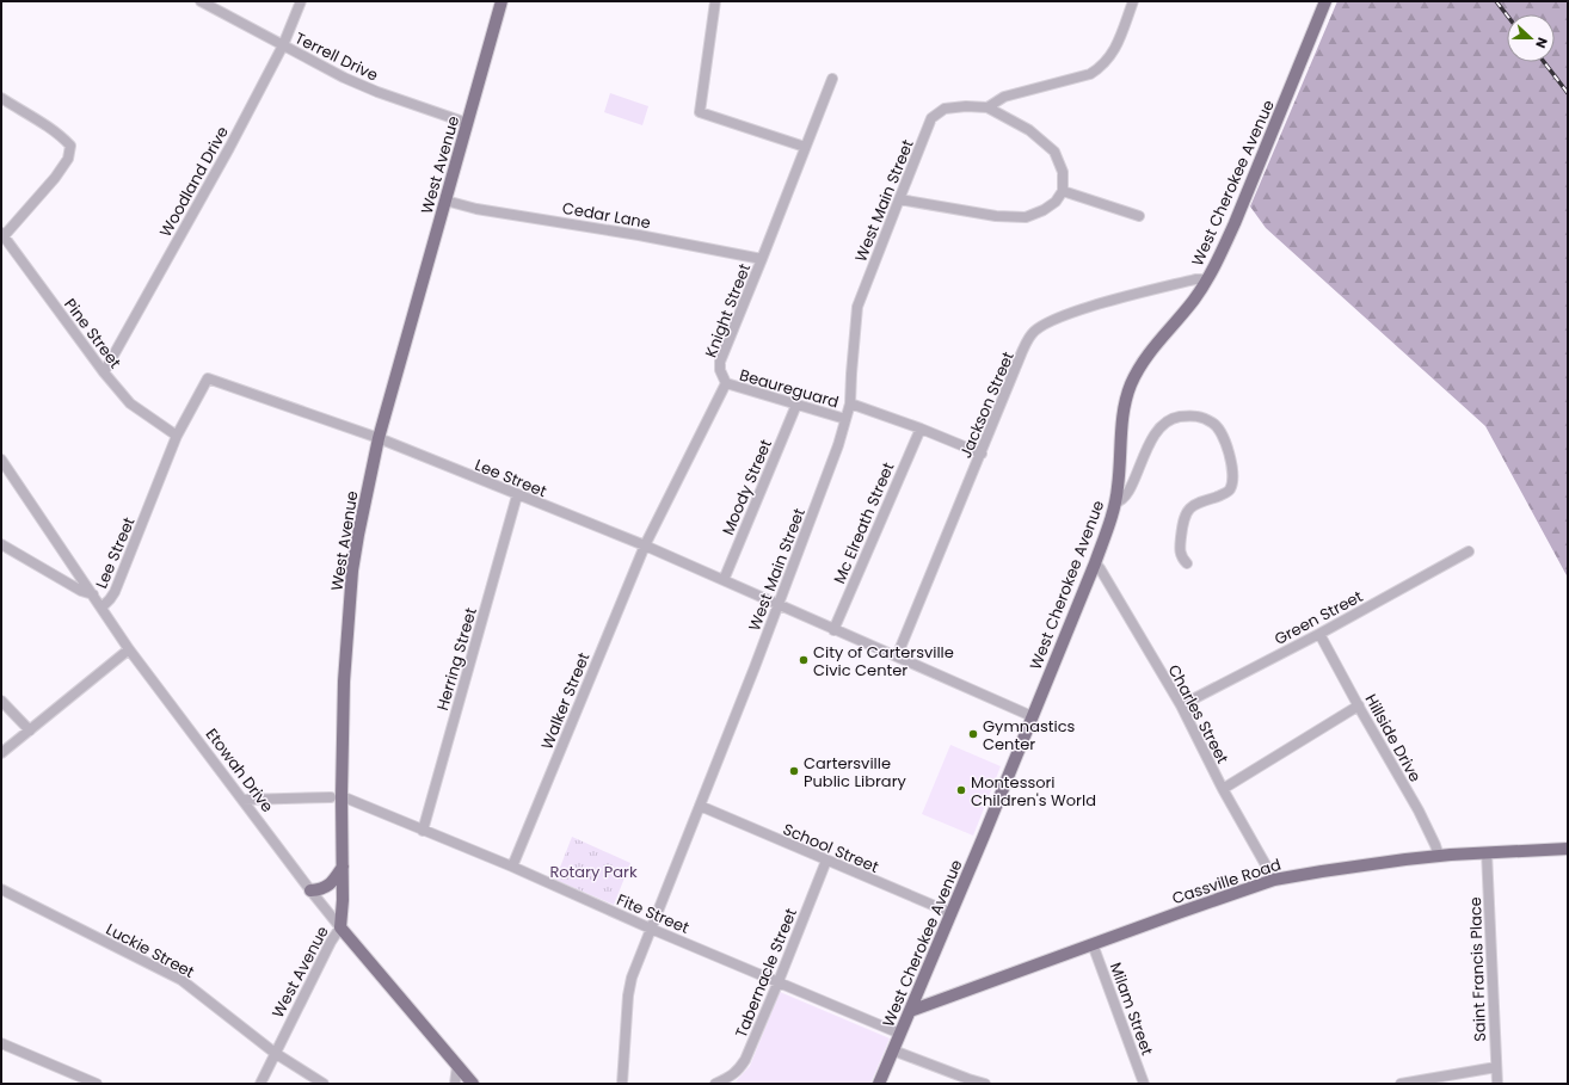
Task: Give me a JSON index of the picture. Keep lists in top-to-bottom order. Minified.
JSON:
{"streets":{"main road":["West Avenue","West Cherokee Avenue","Etowah Drive","Cassville Road"],"street":["Terrell Drive","Woodland Drive","West Main Street","Cedar Lane","Knight Street","Pine Street","Beaureguard","Jackson Street","Lee Street","Moody Street","Mc Elreath Street","Green Street","Herring Street","Walker Street","Charles Street","Hillside Drive","School Street","Fite Street","Luckie Street","Saint Francis Place","Tabernacle Street","Milam Street"]},"crossings":[["Terrell Drive","West Avenue"],["Terrell Drive","Woodland Drive"],["West Avenue","Cedar Lane"],["West Avenue","Lee Street"],["West Avenue","Etowah Drive"],["West Avenue","Fite Street"],["West Avenue","Luckie Street"],["Woodland Drive","Pine Street"],["West Cherokee Avenue","Jackson Street"],["West Cherokee Avenue","Lee Street"],["West Cherokee Avenue","Charles Street"],["West Cherokee Avenue","School Street"],["West Cherokee Avenue","Cassville Road"],["West Cherokee Avenue","Fite Street"],["West Main Street","Beaureguard"],["West Main Street","Lee Street"],["West Main Street","School Street"],["West Main Street","Fite Street"],["Cedar Lane","Knight Street"],["Knight Street","Beaureguard"],["Pine Street","Lee Street"],["Beaureguard","Moody Street"],["Jackson Street","Lee Street"],["Lee Street","Moody Street"],["Lee Street","Mc Elreath Street"],["Lee Street","Herring Street"],["Lee Street","Walker Street"],["Lee Street","Etowah Drive"],["Green Street","Charles Street"],["Green Street","Hillside Drive"],["Herring Street","Fite Street"],["Walker Street","Fite Street"],["Charles Street","Cassville Road"],["Hillside Drive","Cassville Road"],["Etowah Drive","Fite Street"],["School Street","Tabernacle Street"],["Cassville Road","Saint Francis Place"],["Cassville Road","Milam Street"],["Fite Street","Tabernacle Street"]],"parks":["Rotary Park"],"places":["City of Cartersville Civic Center","Gymnastics Center","Cartersville Public Library","Montessori Children's World"],"north":"right"}
